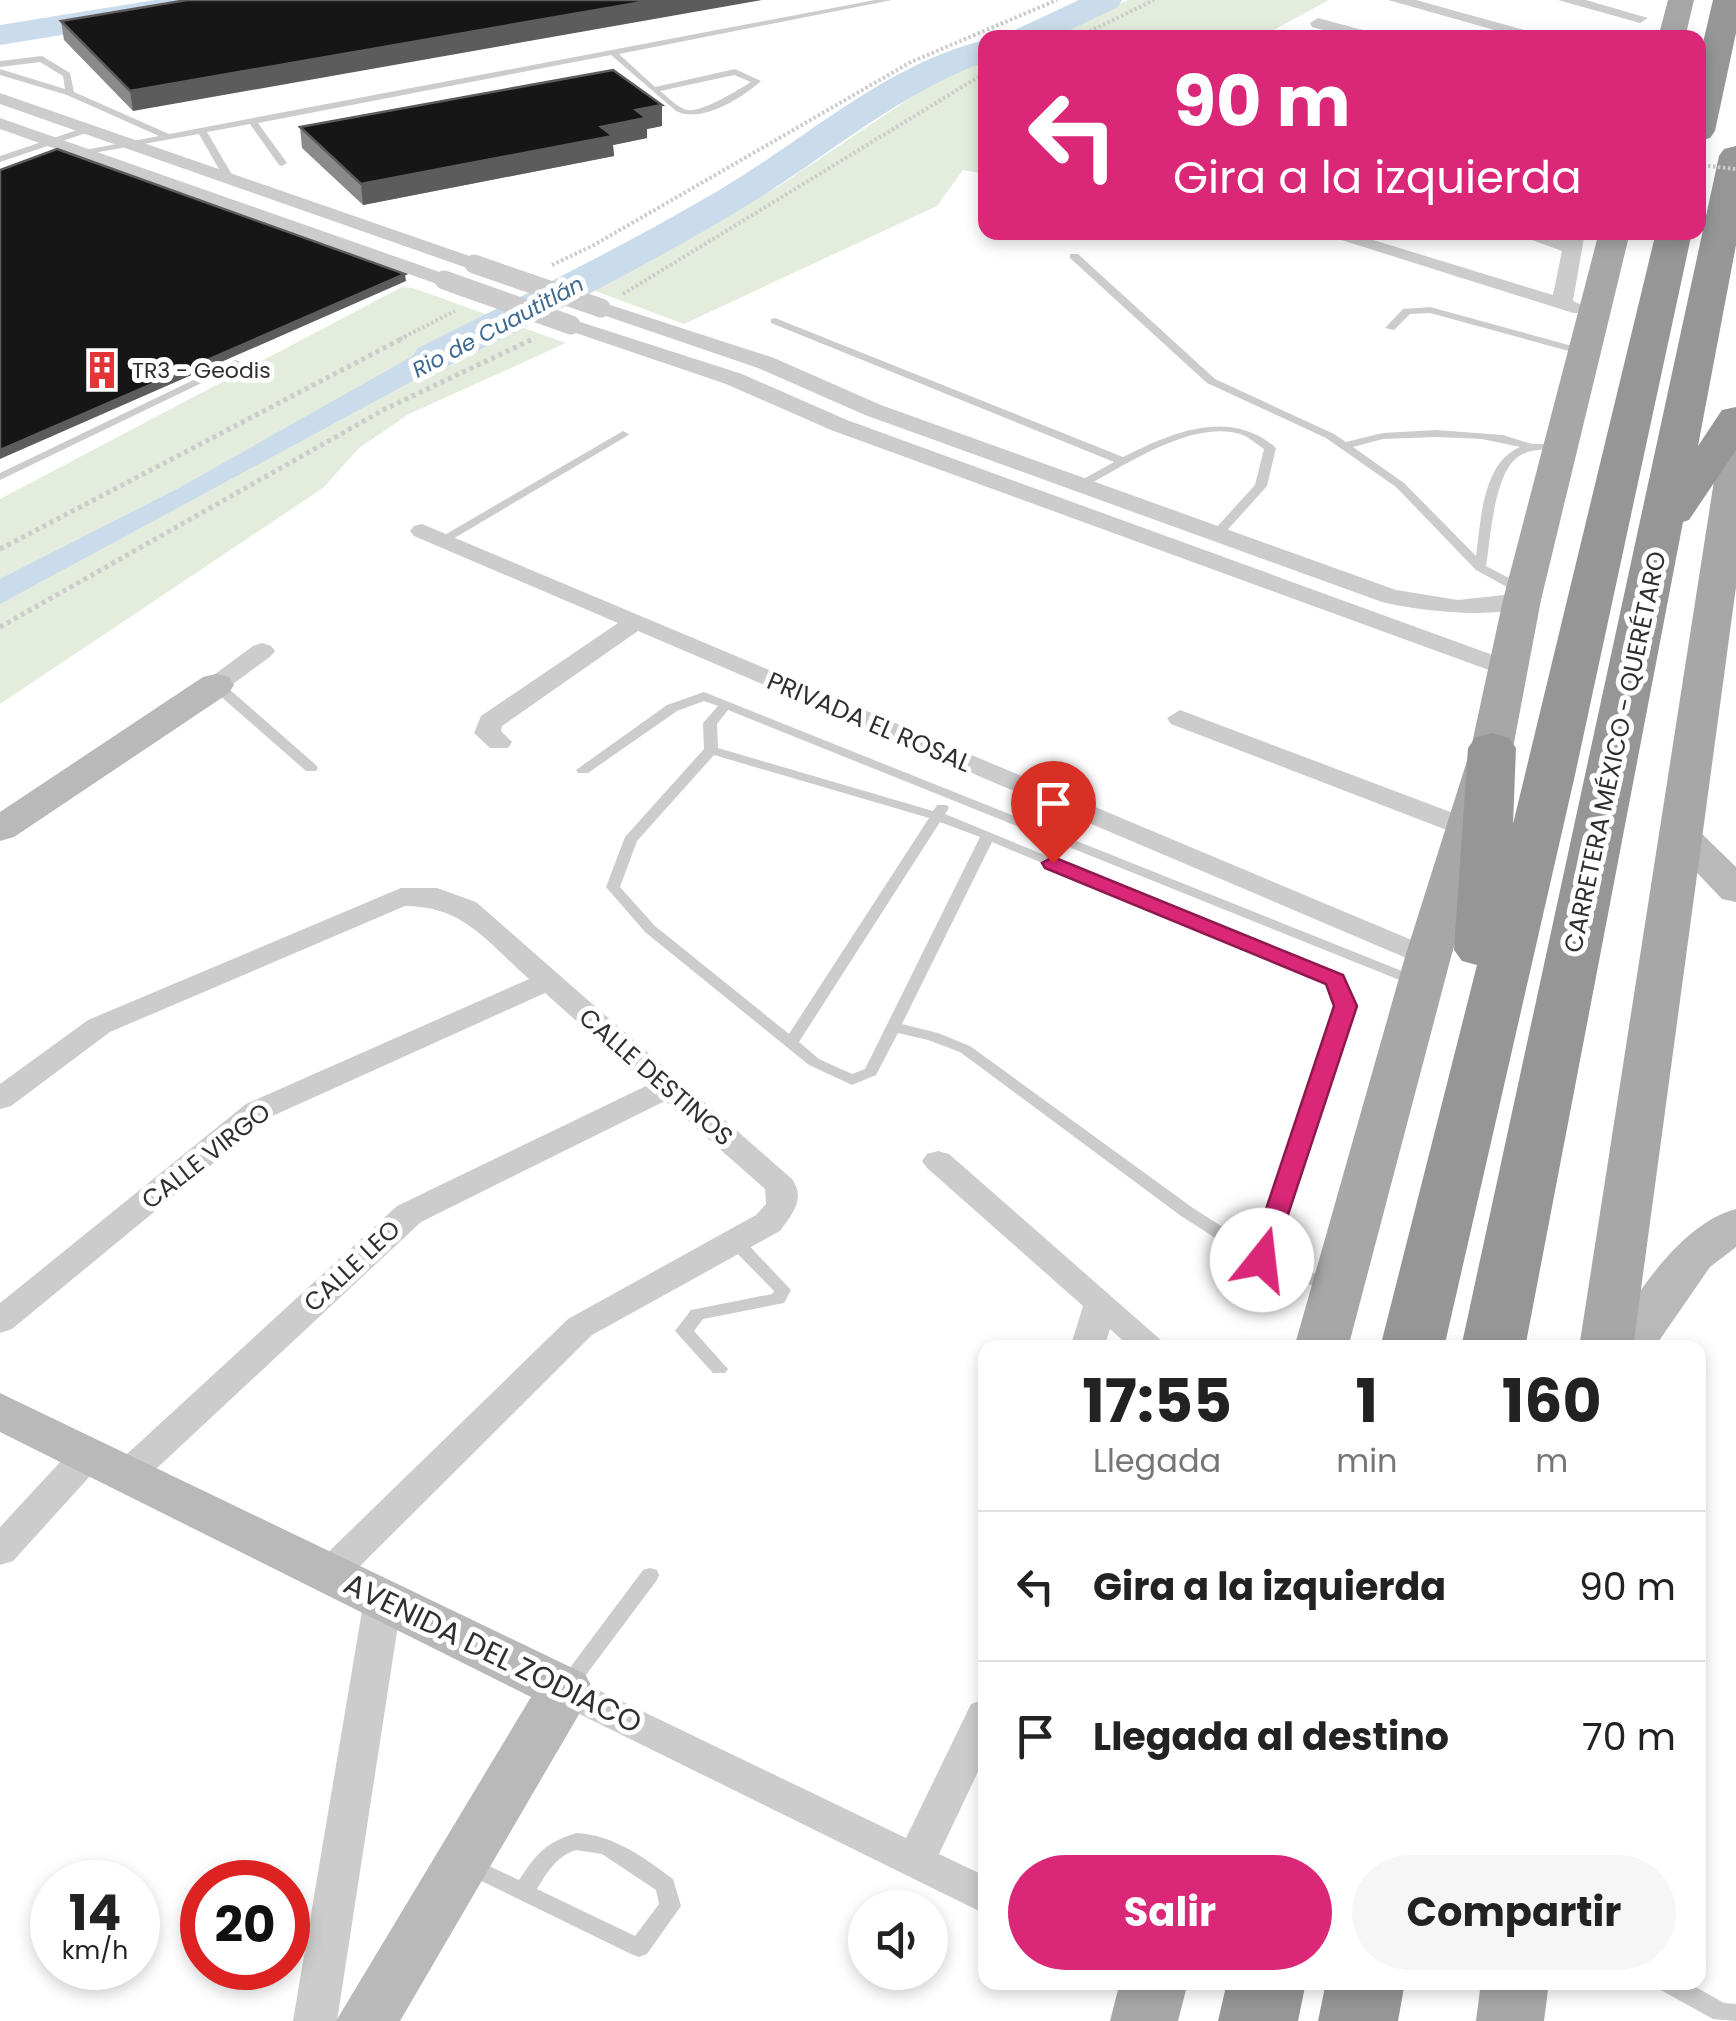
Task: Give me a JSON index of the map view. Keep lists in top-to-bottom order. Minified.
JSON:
{"streets":{"highway":["CARRETERA MÉXICO - QUERÉTARO"],"street":["PRIVADA EL ROSAL","CALLE DESTINOS","CALLE VIRGO","CALLE LEO","AVENIDA DEL ZODIACO"]},"crossings":[["CALLE DESTINOS","CALLE VIRGO"],["CALLE DESTINOS","CALLE LEO"],["CALLE DESTINOS","AVENIDA DEL ZODIACO"],["CALLE LEO","AVENIDA DEL ZODIACO"]],"water":["Rio de Cuautitlán"],"places":{"building":["TR3 - Geodis"]},"page":{"turn":["90 m","Gira a la izquierda"],"eta":["17:55","Llegada","1","min","160","m"],"list":[{"name":"Gira a la izquierda","value":"90 m"},{"name":"Llegada al destino","value":"70 m"}],"buttons":["Salir","Compartir"],"speed":"14 km/h","limit":"20"}}
